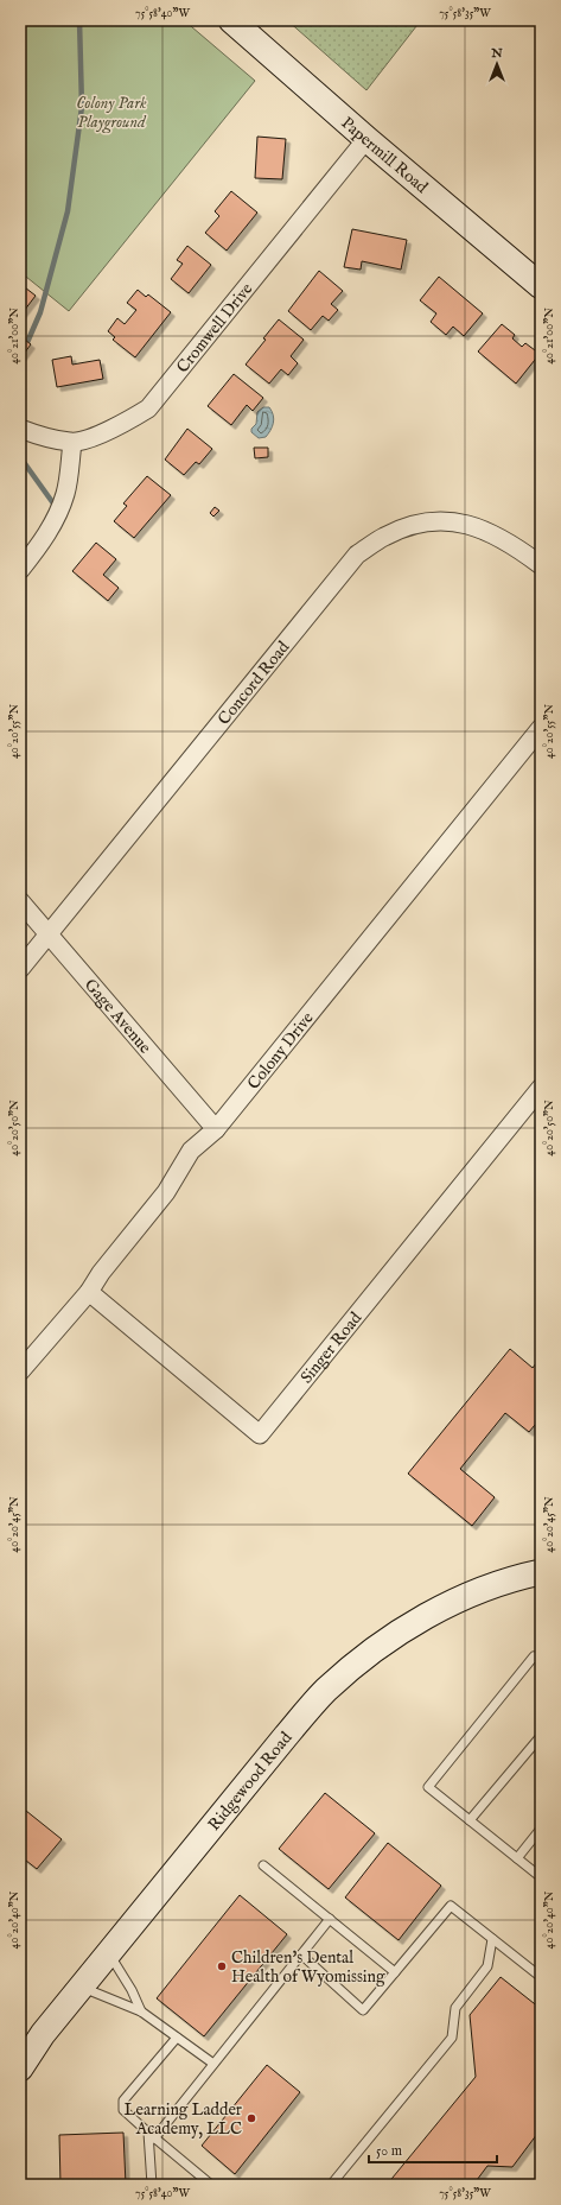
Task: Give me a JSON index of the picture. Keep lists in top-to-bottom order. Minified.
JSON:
{"streets":{"street":["Papermill Road","Cromwell Drive","Concord Road","Gage Avenue","Colony Drive","Singer Road","Ridgewood Road"]},"crossings":[["Papermill Road","Cromwell Drive"],["Concord Road","Gage Avenue"],["Gage Avenue","Colony Drive"],["Colony Drive","Singer Road"]],"parks":["Colony Park Playground"],"places":["Children's Dental Health of Wyomissing","Learning Ladder Academy, LLC"],"scale_bar":"50 m","north":"top","coordinates":["75°58'40\"W","75°58'35\"W","40°21'00\"N","40°20'55\"N","40°20'50\"N","40°20'45\"N","40°20'40\"N"]}
